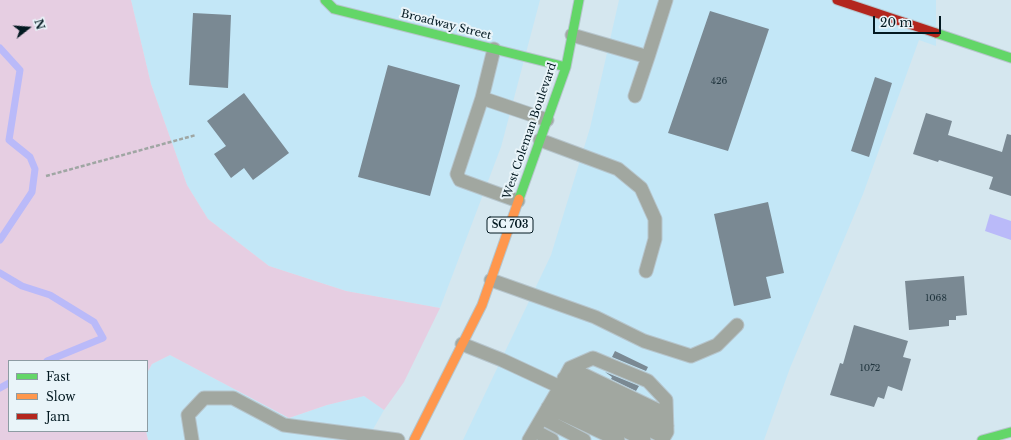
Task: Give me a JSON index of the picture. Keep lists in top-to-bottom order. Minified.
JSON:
{"streets":{"main road":["Broadway Street","West Coleman Boulevard","SC 703"]},"crossings":[["Broadway Street","West Coleman Boulevard"]],"house_numbers":["426","1068","1072"],"legend":["Fast","Slow","Jam"],"scale_bar":"20 m","north":"right"}
